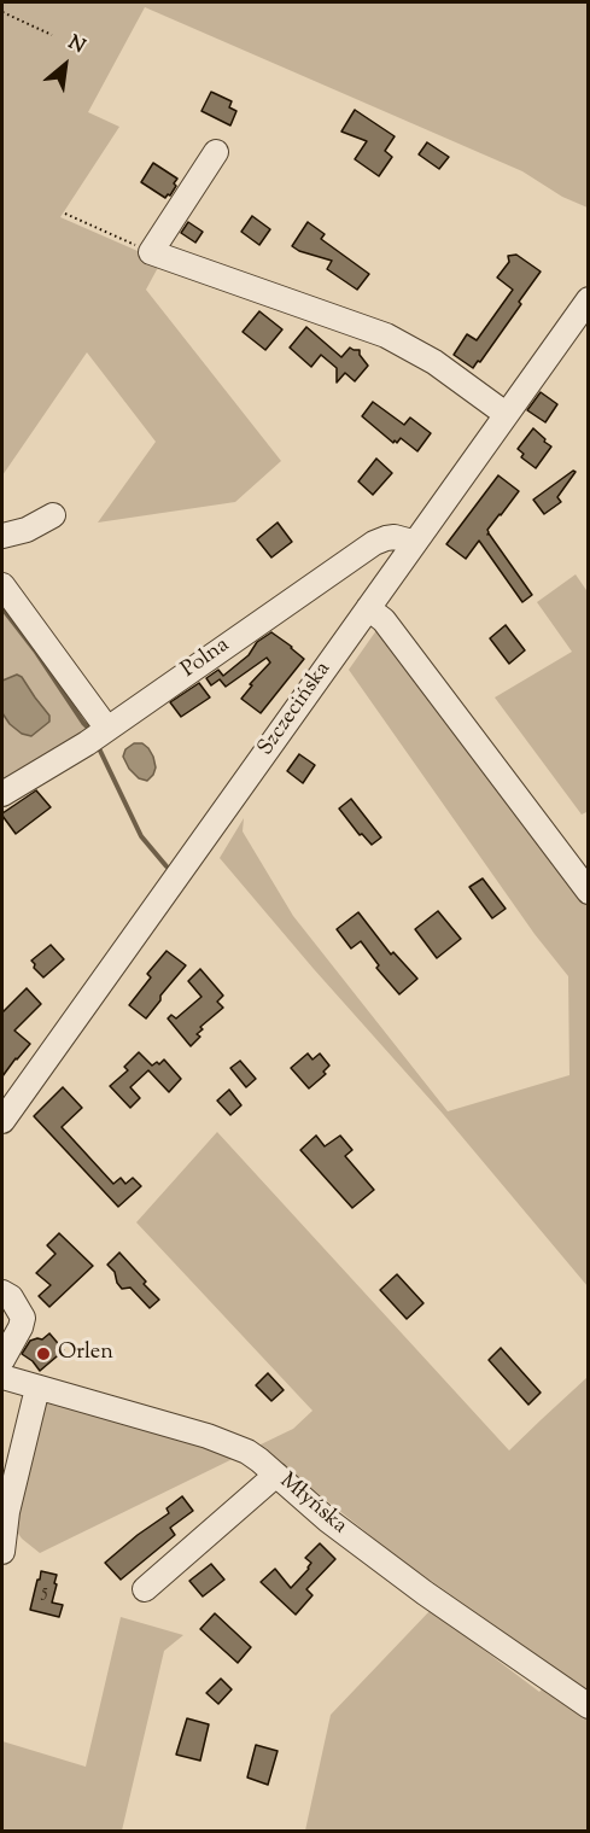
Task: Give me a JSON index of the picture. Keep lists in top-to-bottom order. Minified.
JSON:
{"streets":{"street":["Polna","Szczecińska","Młyńska"]},"crossings":[["Polna","Szczecińska"]],"places":["Orlen"],"house_numbers":["5"],"north":"top right"}
